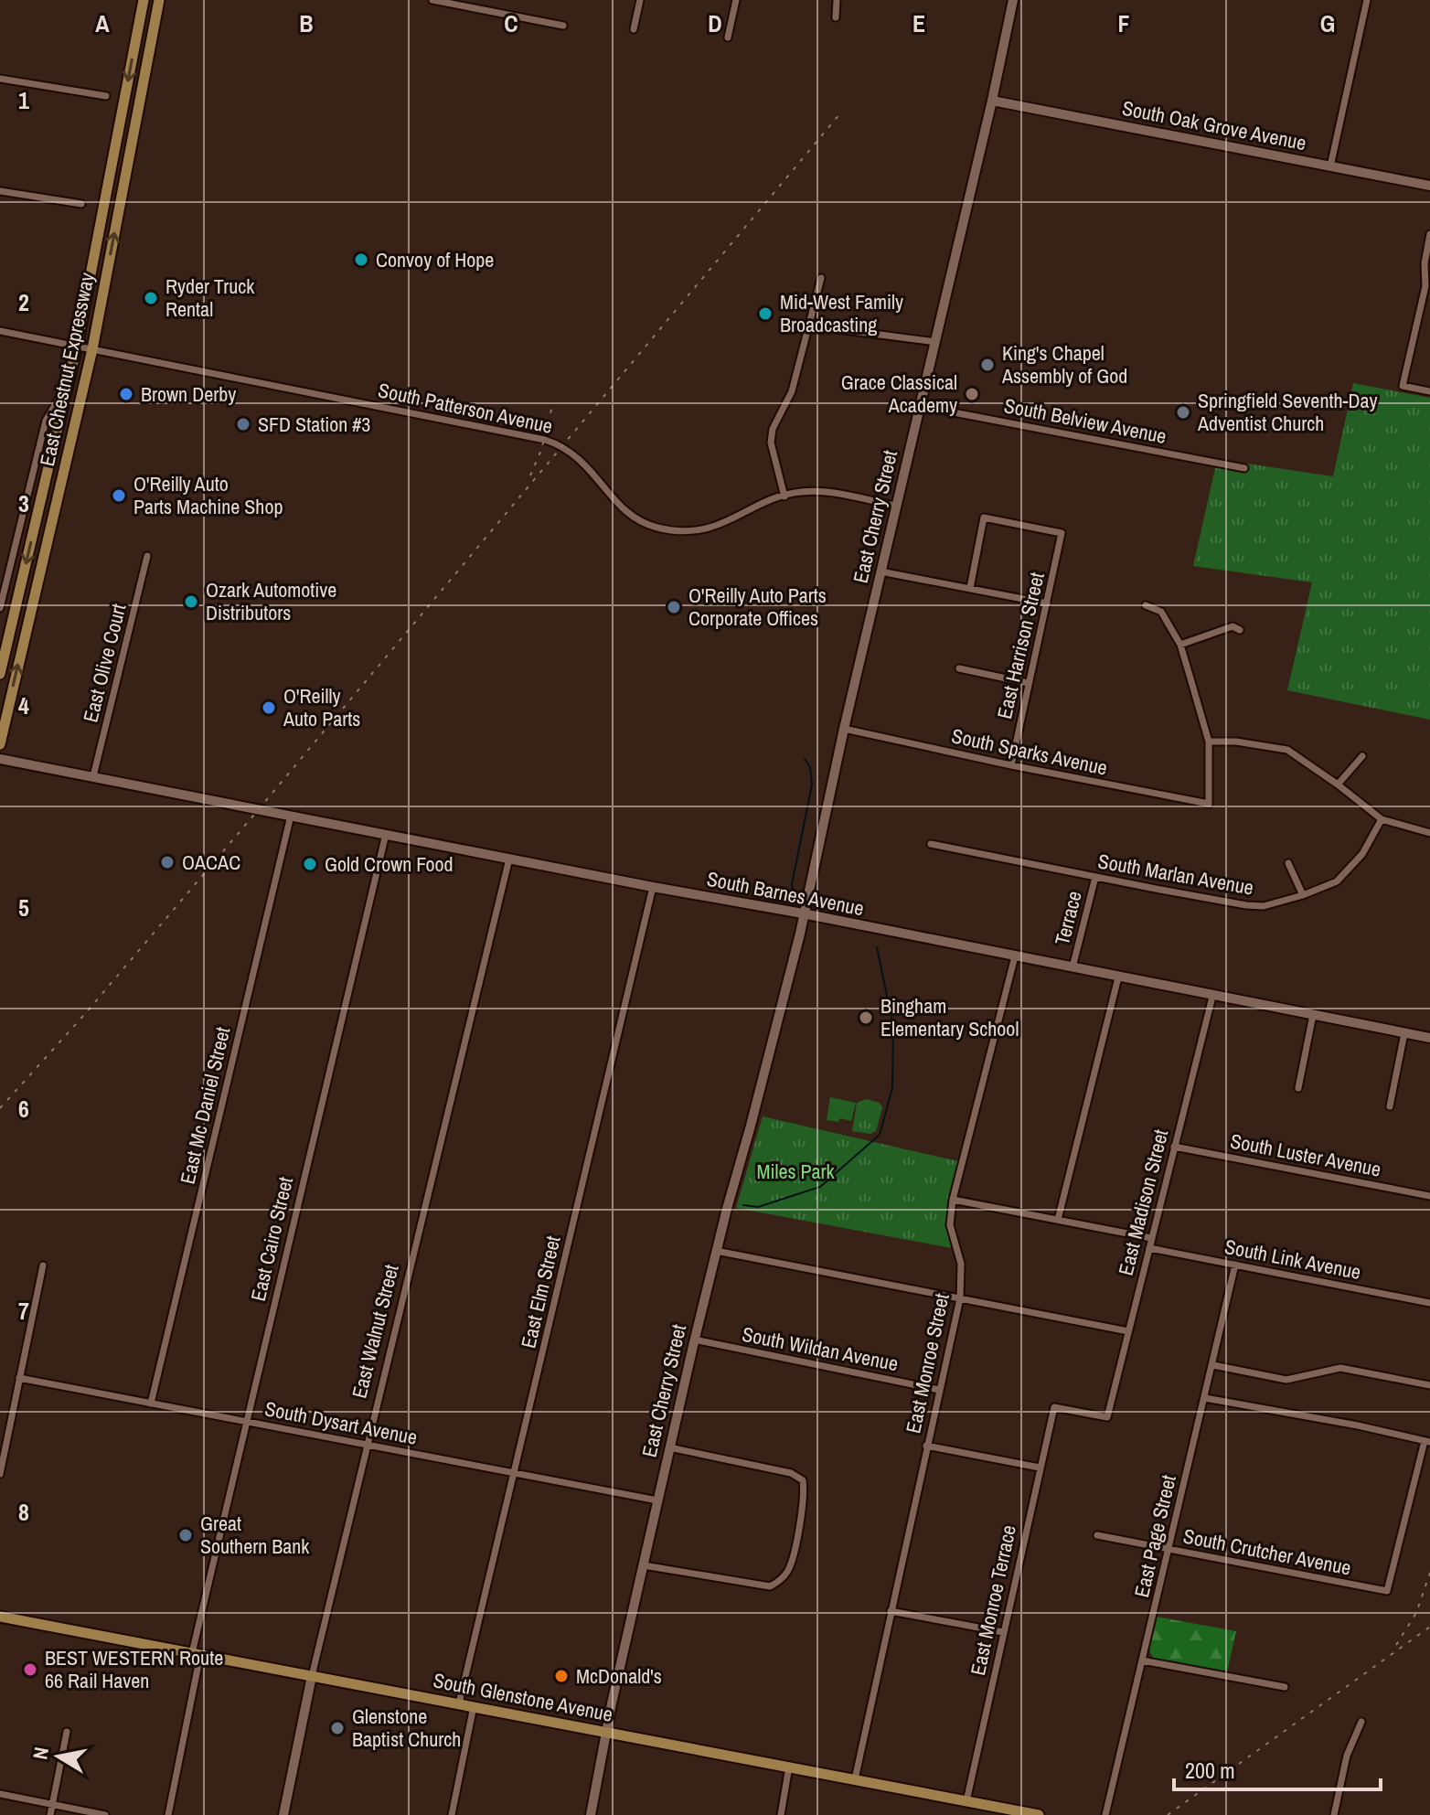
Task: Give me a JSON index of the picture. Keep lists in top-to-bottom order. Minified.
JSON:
{"streets":{"main road":["East Chestnut Expressway","South Glenstone Avenue"],"street":["South Oak Grove Avenue","South Patterson Avenue","South Belview Avenue","East Cherry Street","East Harrison Street","East Olive Court","South Sparks Avenue","South Marlan Avenue","South Barnes Avenue","Terrace","East Mc Daniel Street","South Luster Avenue","East Madison Street","East Cairo Street","South Link Avenue","East Elm Street","East Walnut Street","South Wildan Avenue","East Monroe Street","South Dysart Avenue","East Page Street","South Crutcher Avenue","East Monroe Terrace"]},"crossings":[["South Oak Grove Avenue","East Cherry Street"],["East Chestnut Expressway","South Patterson Avenue"],["South Patterson Avenue","East Cherry Street"],["South Belview Avenue","East Cherry Street"],["East Cherry Street","South Sparks Avenue"],["East Cherry Street","South Barnes Avenue"],["East Cherry Street","South Wildan Avenue"],["East Cherry Street","South Dysart Avenue"],["East Cherry Street","South Glenstone Avenue"],["East Harrison Street","South Sparks Avenue"],["East Olive Court","South Barnes Avenue"],["South Marlan Avenue","Terrace"],["South Barnes Avenue","Terrace"],["South Barnes Avenue","East Mc Daniel Street"],["South Barnes Avenue","East Madison Street"],["South Barnes Avenue","East Cairo Street"],["South Barnes Avenue","East Elm Street"],["South Barnes Avenue","East Walnut Street"],["South Barnes Avenue","East Monroe Street"],["East Mc Daniel Street","South Dysart Avenue"],["South Luster Avenue","East Madison Street"],["East Madison Street","South Link Avenue"],["East Madison Street","East Monroe Terrace"],["East Cairo Street","South Dysart Avenue"],["East Cairo Street","South Glenstone Avenue"],["South Link Avenue","East Page Street"],["East Elm Street","South Dysart Avenue"],["East Elm Street","South Glenstone Avenue"],["East Walnut Street","South Dysart Avenue"],["East Walnut Street","South Glenstone Avenue"],["South Wildan Avenue","East Monroe Street"],["East Monroe Street","South Glenstone Avenue"],["East Page Street","South Crutcher Avenue"],["East Monroe Terrace","South Glenstone Avenue"]],"parks":["Miles Park"],"places":["Convoy of Hope","Ryder Truck Rental","Mid-West Family Broadcasting","King's Chapel Assembly of God","Brown Derby","Grace Classical Academy","Springfield Seventh-Day Adventist Church","SFD Station #3","O'Reilly Auto Parts Machine Shop","Ozark Automotive Distributors","O'Reilly Auto Parts Corporate Offices","O'Reilly Auto Parts","OACAC","Gold Crown Food","Bingham Elementary School","Great Southern Bank","BEST WESTERN Route 66 Rail Haven","McDonald's","Glenstone Baptist Church"],"scale_bar":"200 m","north":"left","grid":{"columns":["A","B","C","D","E","F","G"],"rows":["1","2","3","4","5","6","7","8"]}}
